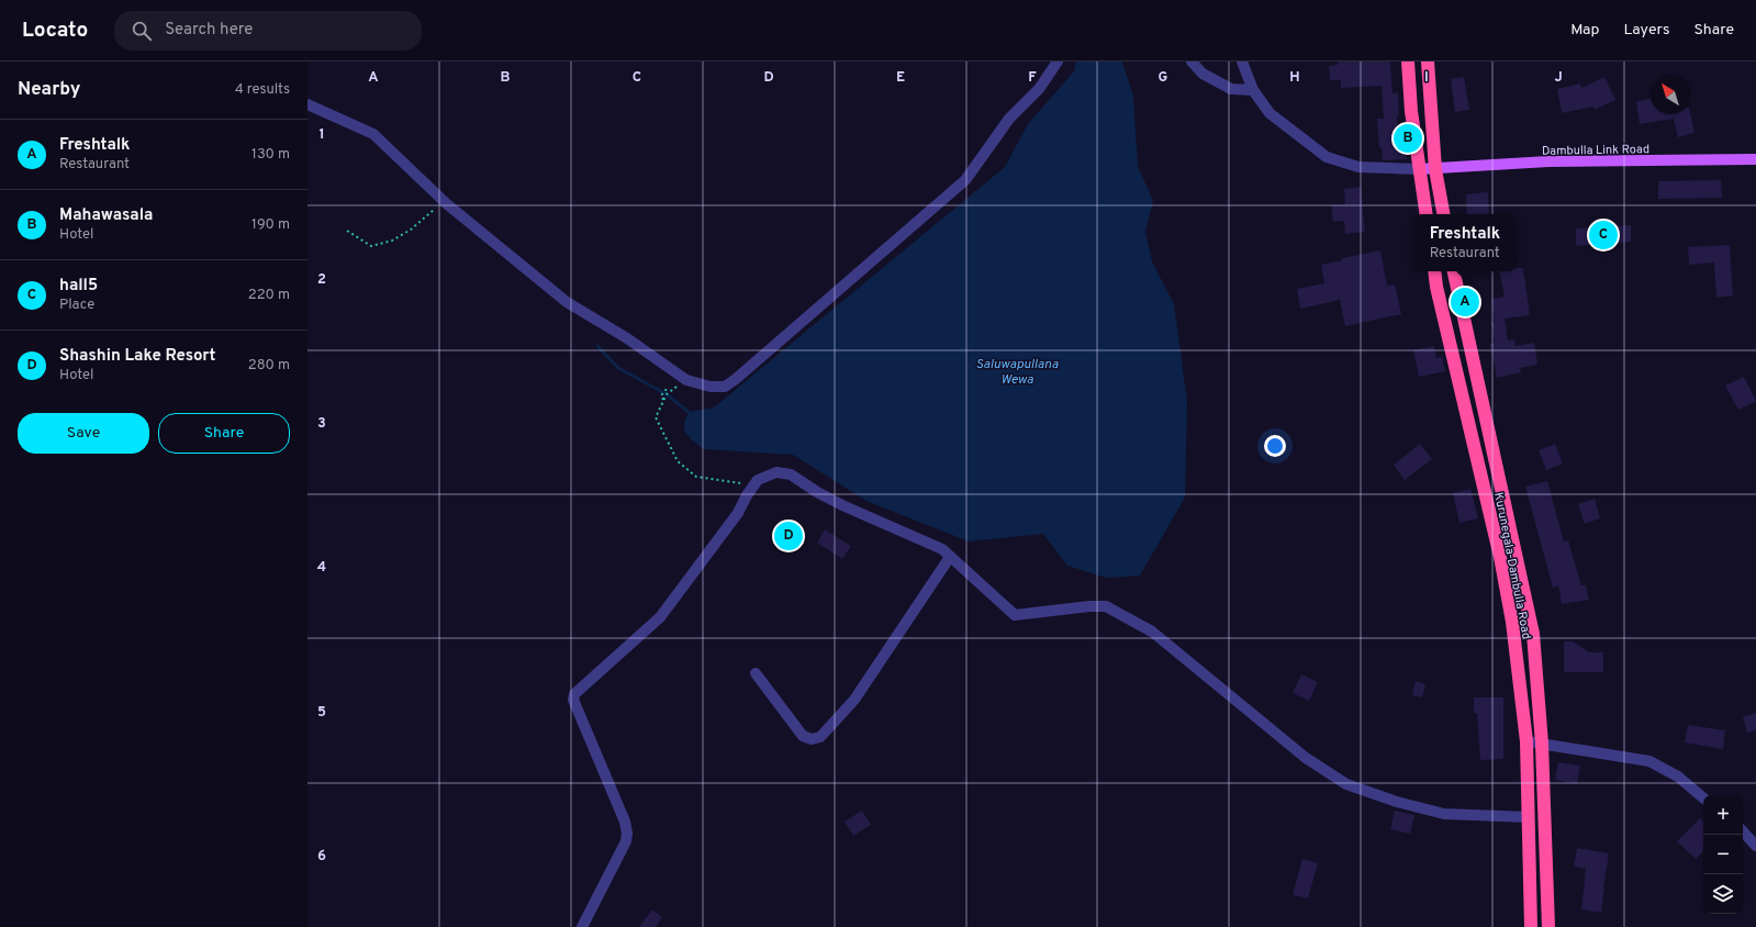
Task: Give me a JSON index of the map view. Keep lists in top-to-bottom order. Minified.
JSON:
{"streets":{"highway":["Kurunegala-Dambulla Road"],"main road":["Dambulla Link Road"]},"water":["Saluwapullana Wewa"],"north":"top left","page":{"header":"Locato","search":"Search here","nav":["Map","Layers","Share"],"heading":["Nearby","4 results"],"list":[{"mark":"A","name":"Freshtalk","note":"Restaurant","value":"130 m"},{"mark":"B","name":"Mahawasala","note":"Hotel","value":"190 m"},{"mark":"C","name":"hall5","note":"Place","value":"220 m"},{"mark":"D","name":"Shashin Lake Resort","note":"Hotel","value":"280 m"}],"pins":["B","C","A","D"],"popup":["Freshtalk","Restaurant"],"buttons":["Save","Share"],"map_buttons":["+","−"]},"grid":{"columns":["A","B","C","D","E","F","G","H","I","J"],"rows":["1","2","3","4","5","6"]}}
